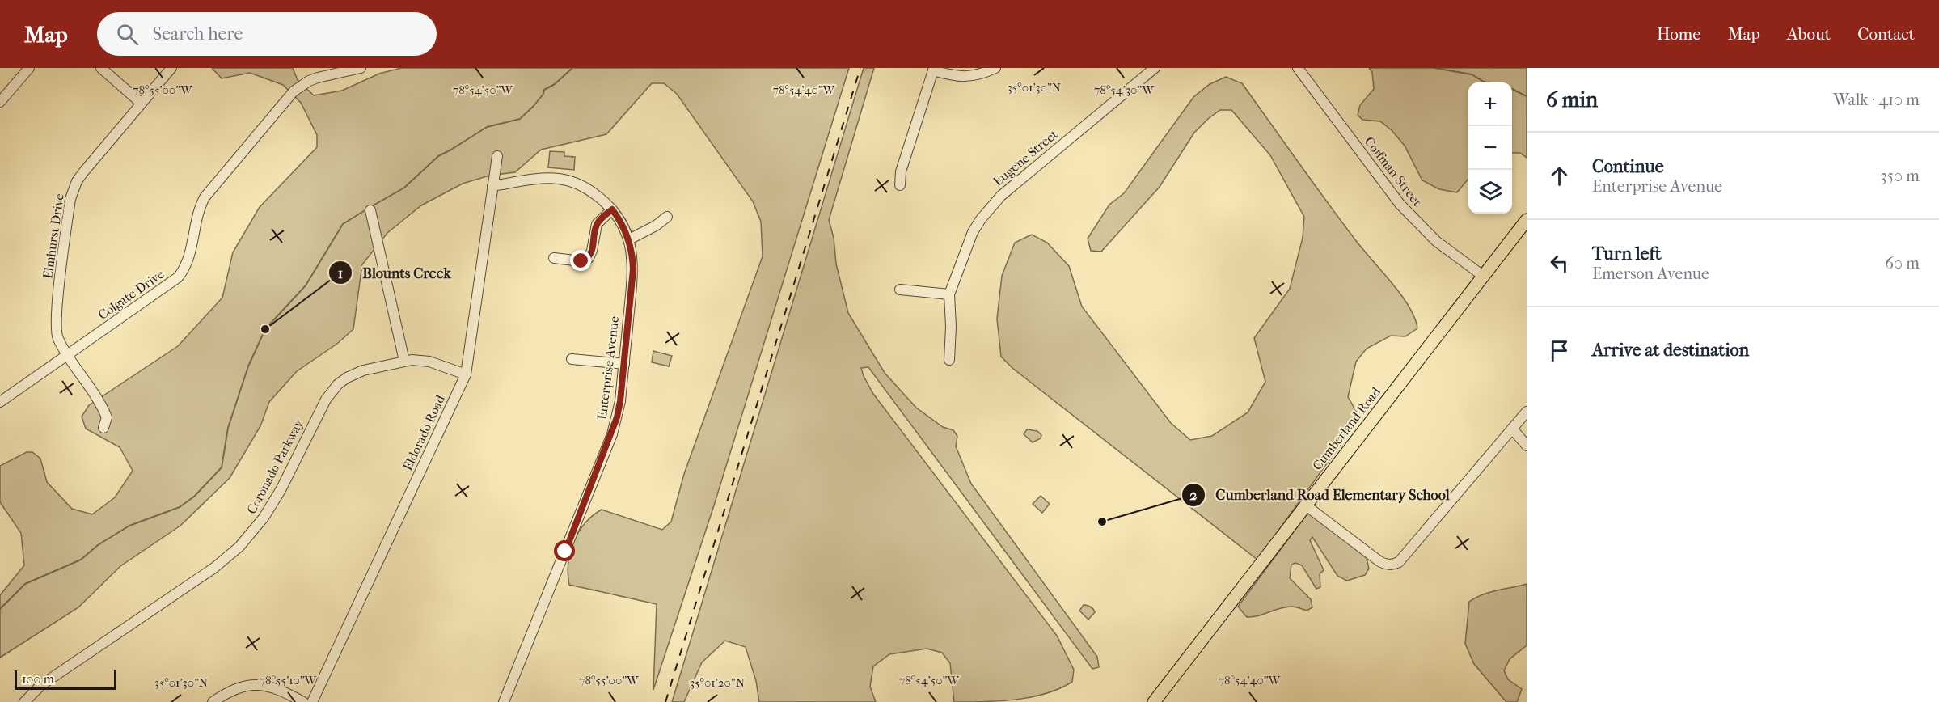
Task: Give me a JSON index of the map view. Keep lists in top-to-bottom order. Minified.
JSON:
{"streets":{"main road":["Cumberland Road"],"street":["Eugene Street","Coffman Street","Elmhurst Drive","Colgate Drive","Enterprise Avenue","Eldorado Road","Coronado Parkway"]},"crossings":[["Coffman Street","Cumberland Road"],["Elmhurst Drive","Colgate Drive"],["Enterprise Avenue","Eldorado Road"],["Eldorado Road","Coronado Parkway"]],"places":["Blounts Creek","Cumberland Road Elementary School"],"scale_bar":"100 m","page":{"header":"Map","search":"Search here","nav":["Home","Map","About","Contact"],"heading":["6 min","Walk · 410 m"],"map_buttons":["+","−"],"list":[["Continue","Enterprise Avenue","350 m"],["Turn left","Emerson Avenue","60 m"],"Arrive at destination"],"scale":"100 m"},"coordinates":["35°01'30\"N","78°55'00\"W","78°54'50\"W","78°54'40\"W","78°54'30\"W","78°55'10\"W","35°01'20\"N"]}
